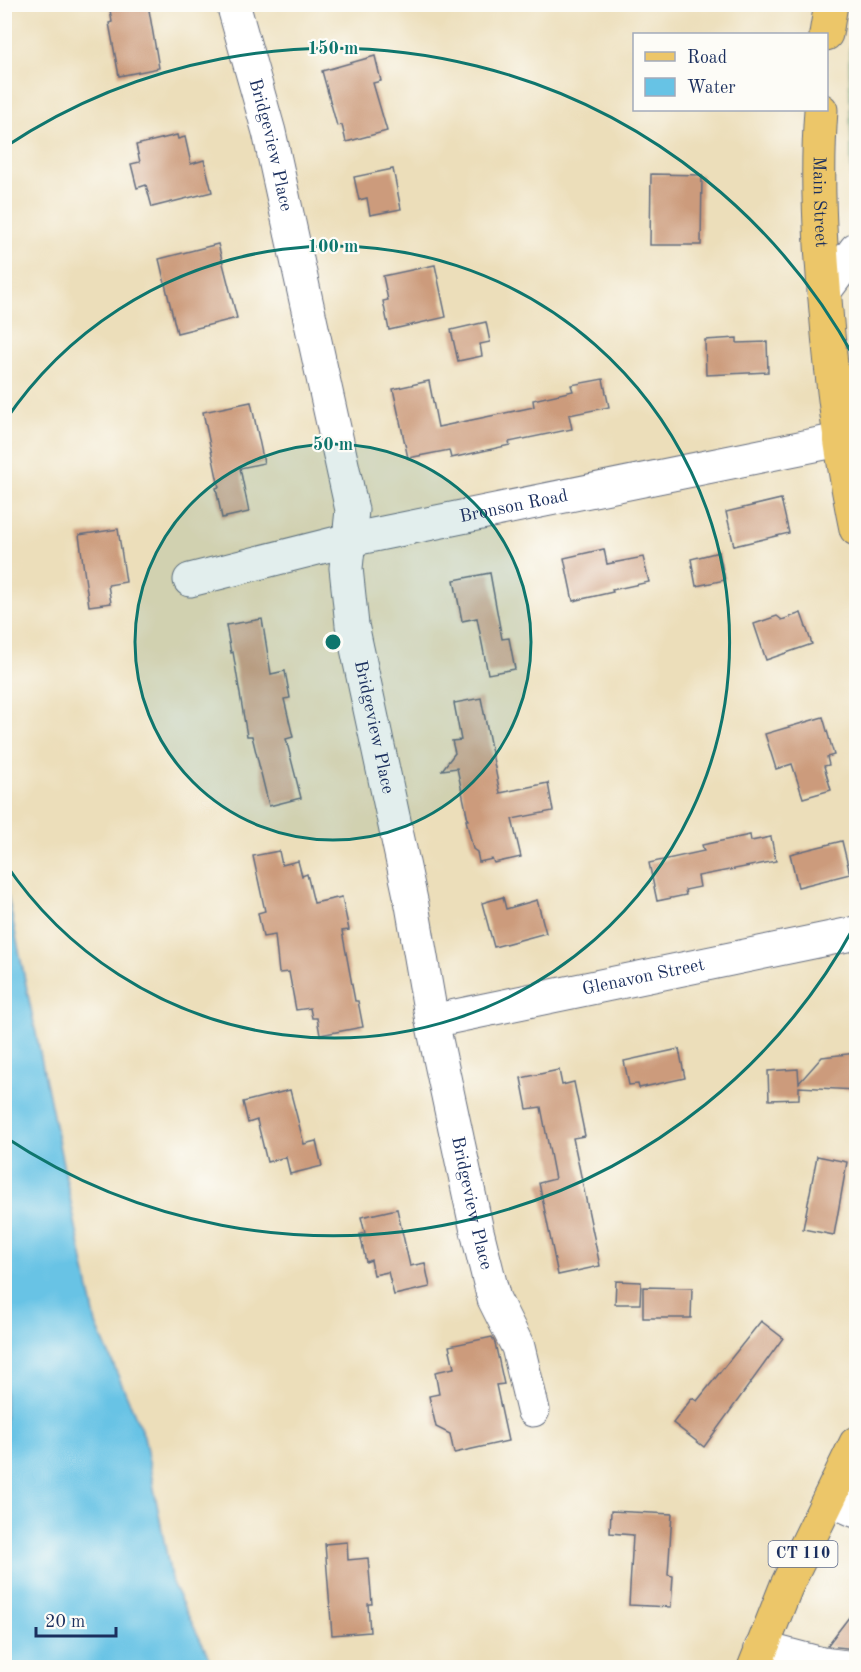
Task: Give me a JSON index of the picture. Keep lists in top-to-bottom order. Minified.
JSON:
{"streets":{"main road":["Main Street","CT 110"],"street":["Bridgeview Place","Bronson Road","Glenavon Street"]},"crossings":[["Bridgeview Place","Bronson Road"],["Bridgeview Place","Glenavon Street"],["Main Street","Bronson Road"]],"legend":["Road","Water"],"scale_bar":"20 m","rings":["150 m","100 m","50 m"]}
